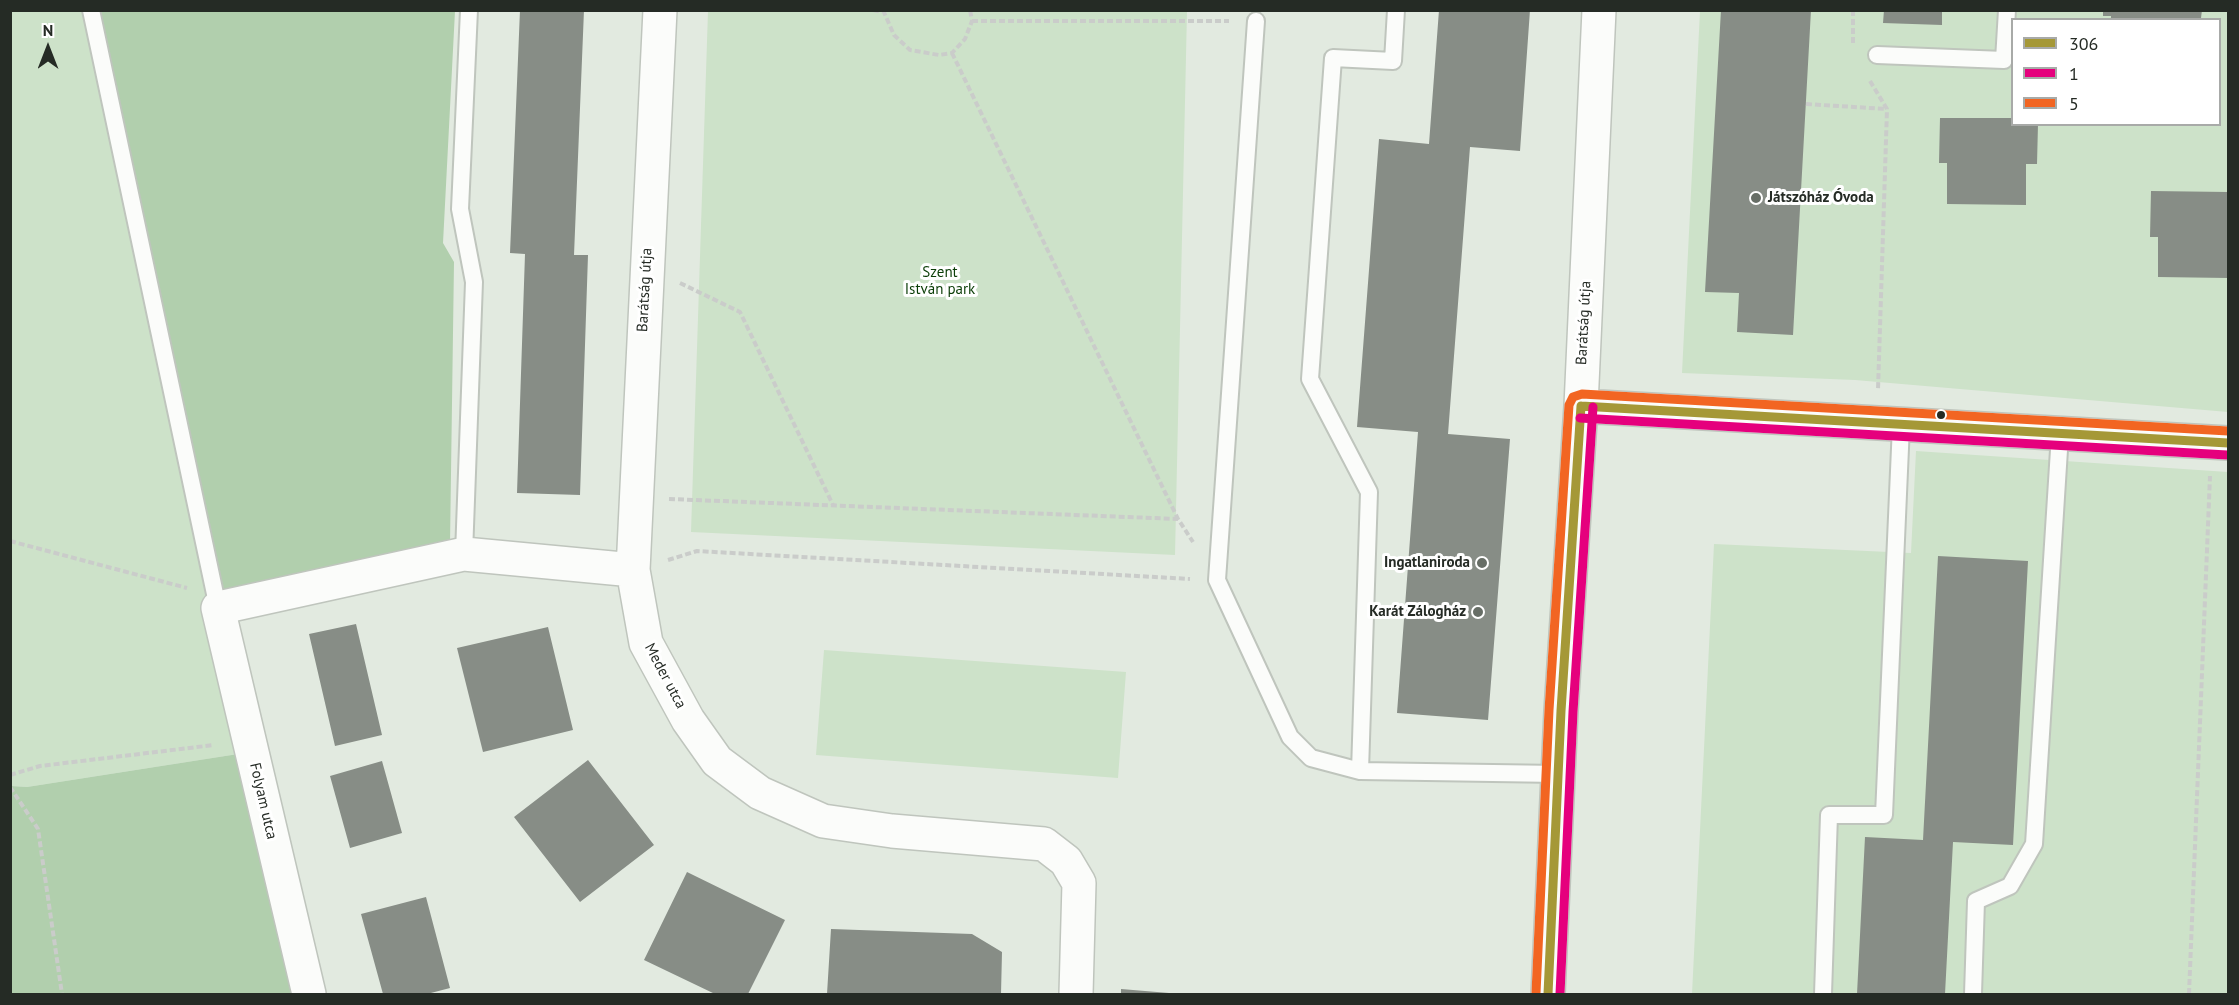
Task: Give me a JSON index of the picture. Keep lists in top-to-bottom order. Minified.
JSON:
{"streets":{"street":["Barátság útja","Meder utca","Folyam utca"]},"crossings":[["Barátság útja","Meder utca"]],"parks":["Szent István park"],"places":["Játszóház Óvoda","Ingatlaniroda","Karát Zálogház"],"lines":["transit line 5","transit line 306","transit line 1"],"legend":["306","1","5"],"north":"top"}
